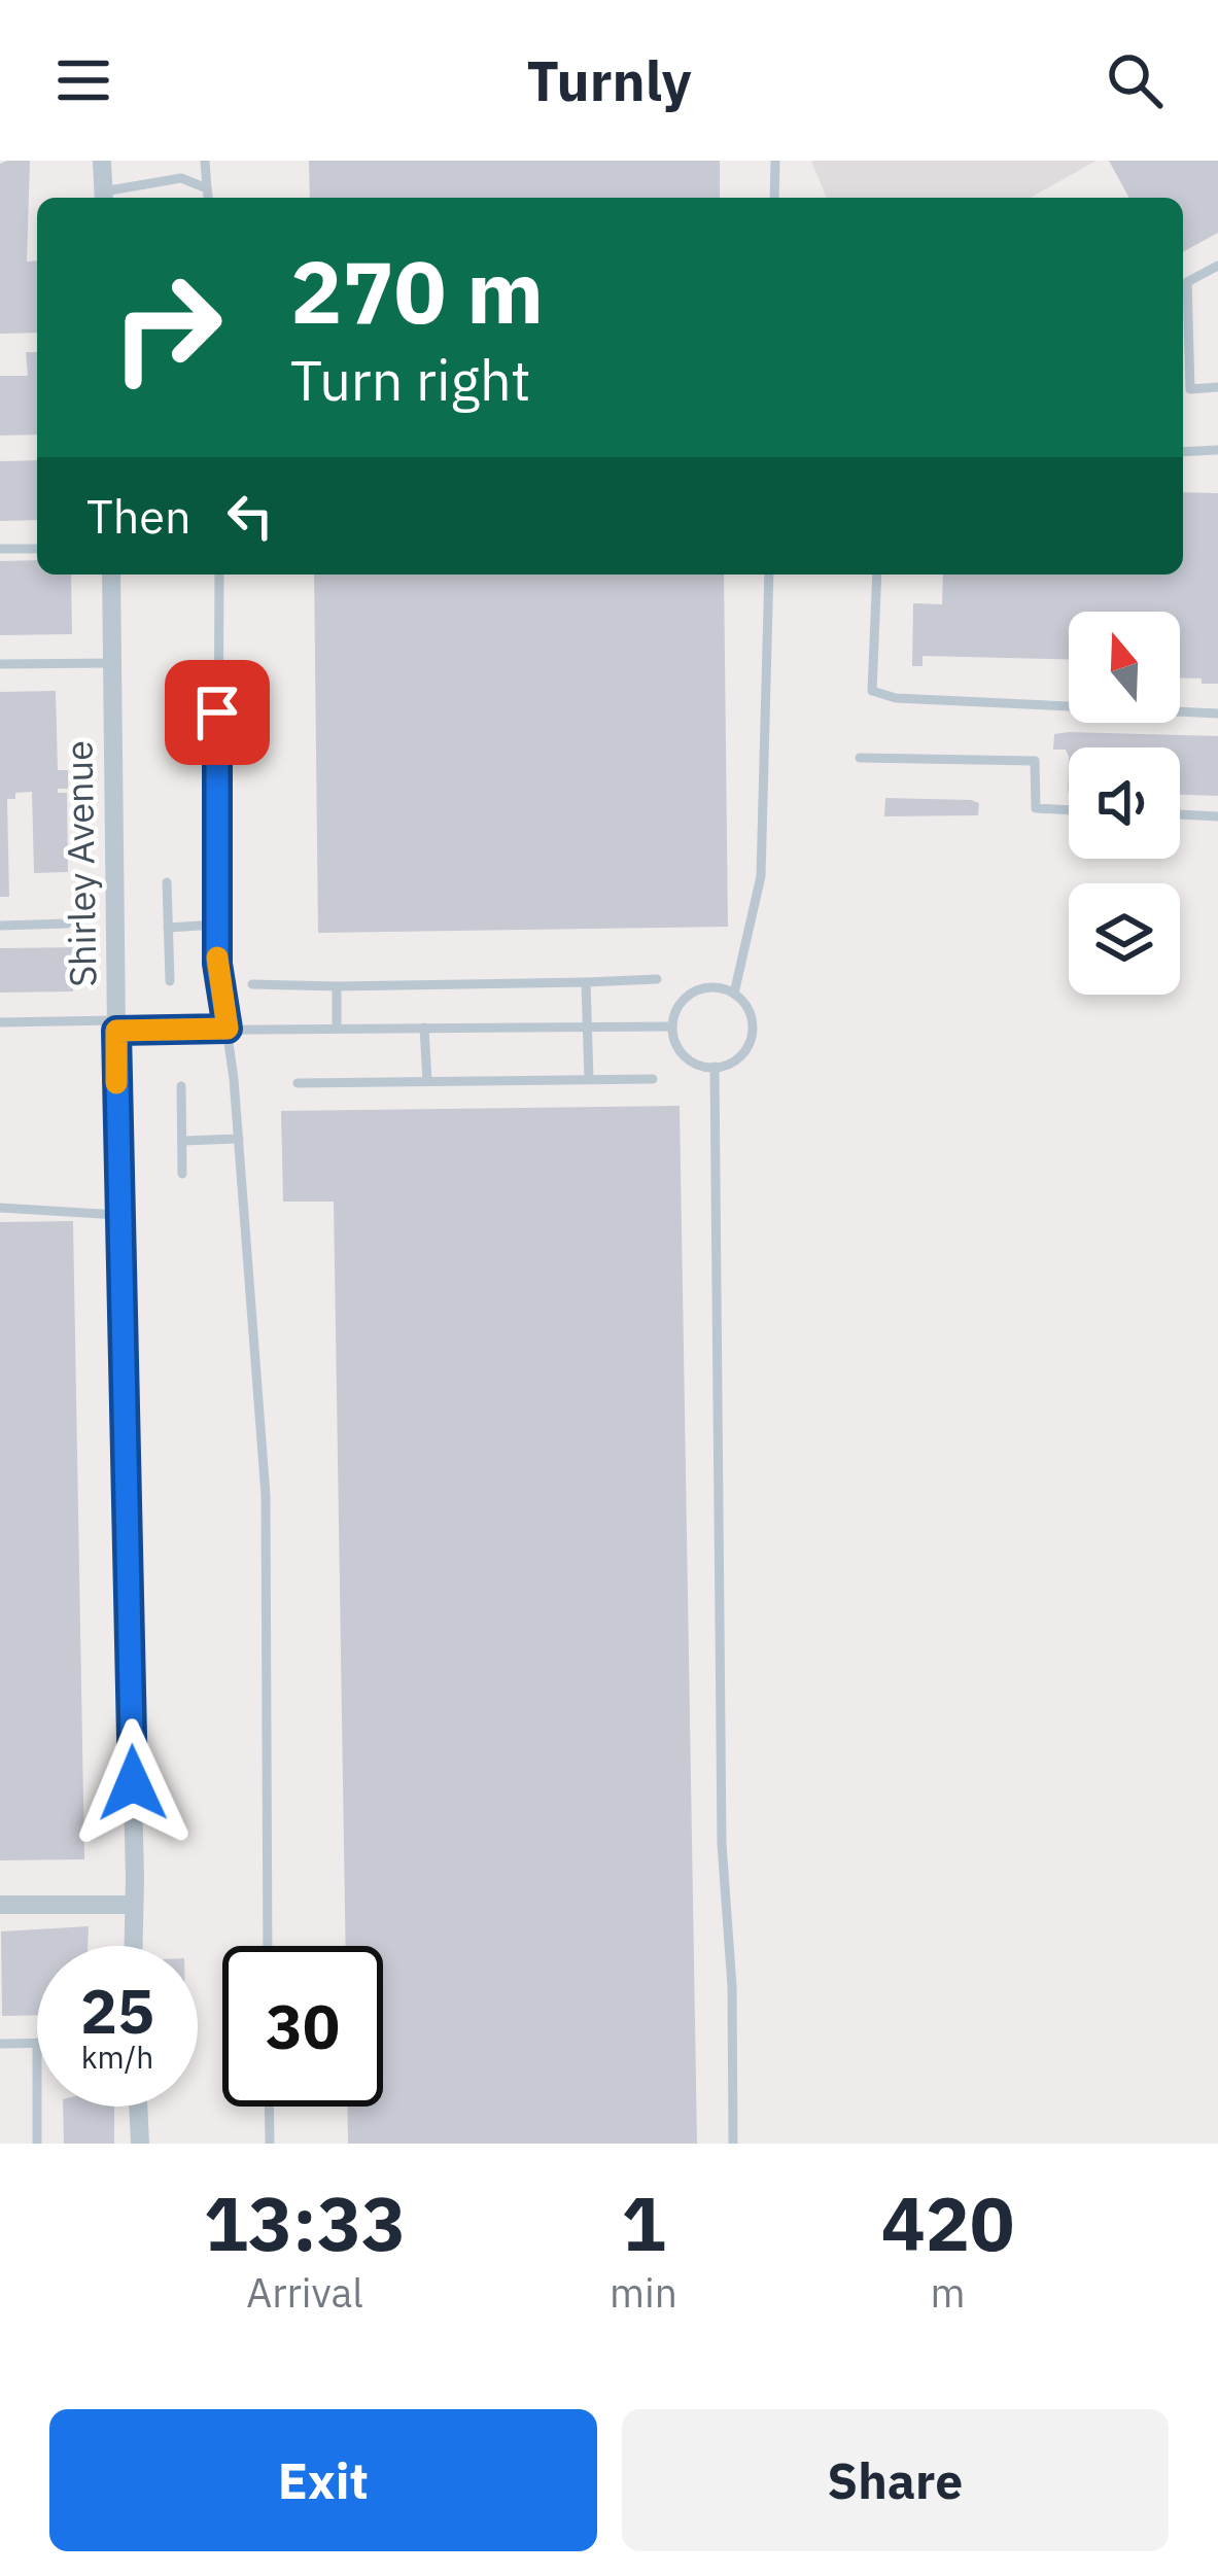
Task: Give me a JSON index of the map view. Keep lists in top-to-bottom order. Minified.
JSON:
{"streets":{"street":["Shirley Avenue"]},"north":"top","page":{"header":"Turnly","turn":["270 m","Turn right"],"then":"Then","speed":"25 km/h","limit":"30","eta":["13:33","Arrival","1","min","420","m"],"buttons":["Exit","Share"]}}
